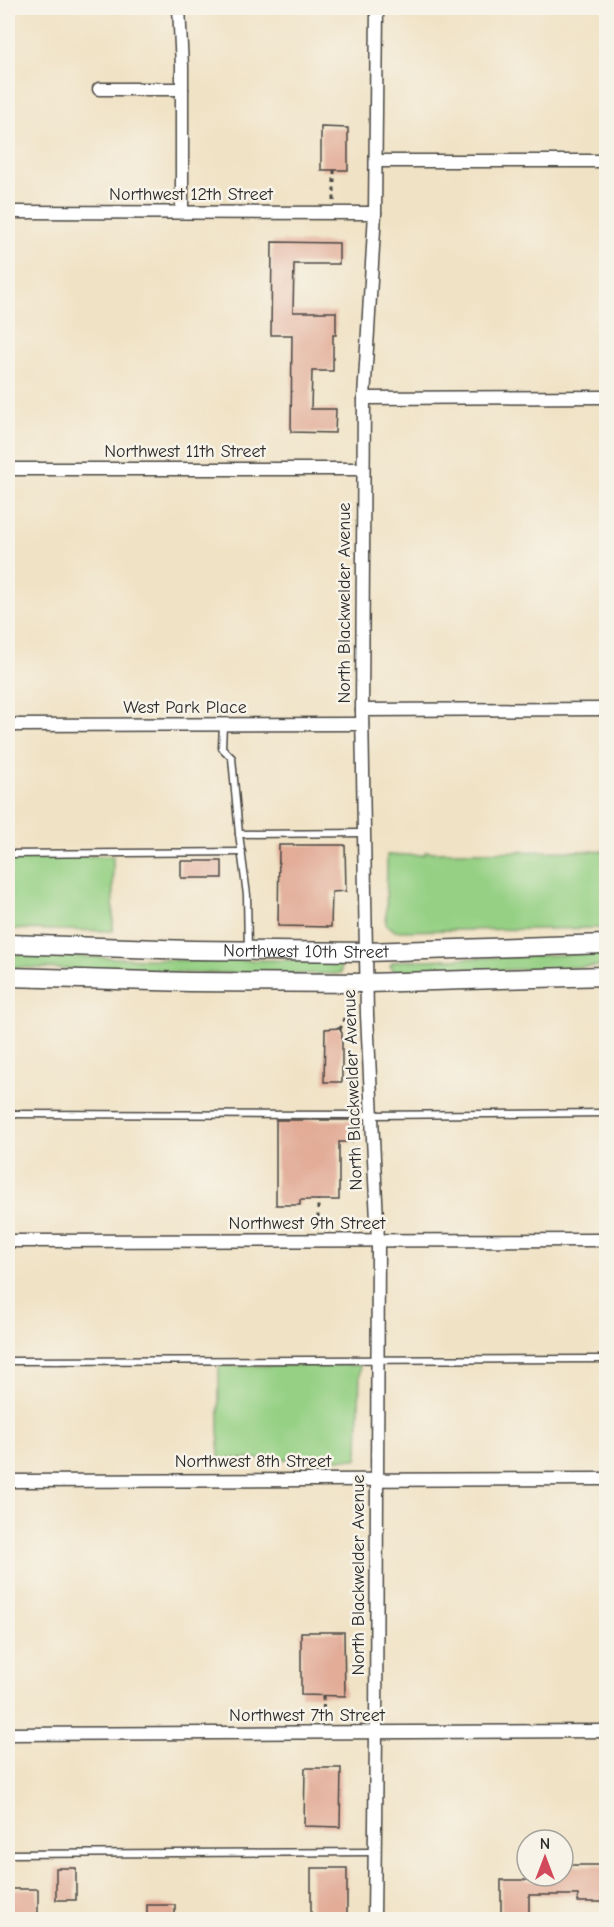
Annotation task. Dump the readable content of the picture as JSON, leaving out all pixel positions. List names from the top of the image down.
{
  "streets": {
    "main road": ["Northwest 10th Street"],
    "street": [
      "Northwest 12th Street",
      "Northwest 11th Street",
      "North Blackwelder Avenue",
      "West Park Place",
      "Northwest 9th Street",
      "Northwest 8th Street",
      "Northwest 7th Street"
    ]
  },
  "crossings": [
    ["Northwest 12th Street", "North Blackwelder Avenue"],
    ["Northwest 11th Street", "North Blackwelder Avenue"],
    ["North Blackwelder Avenue", "West Park Place"],
    ["North Blackwelder Avenue", "Northwest 10th Street"],
    ["North Blackwelder Avenue", "Northwest 9th Street"],
    ["North Blackwelder Avenue", "Northwest 8th Street"],
    ["North Blackwelder Avenue", "Northwest 7th Street"]
  ],
  "north": "top"
}
